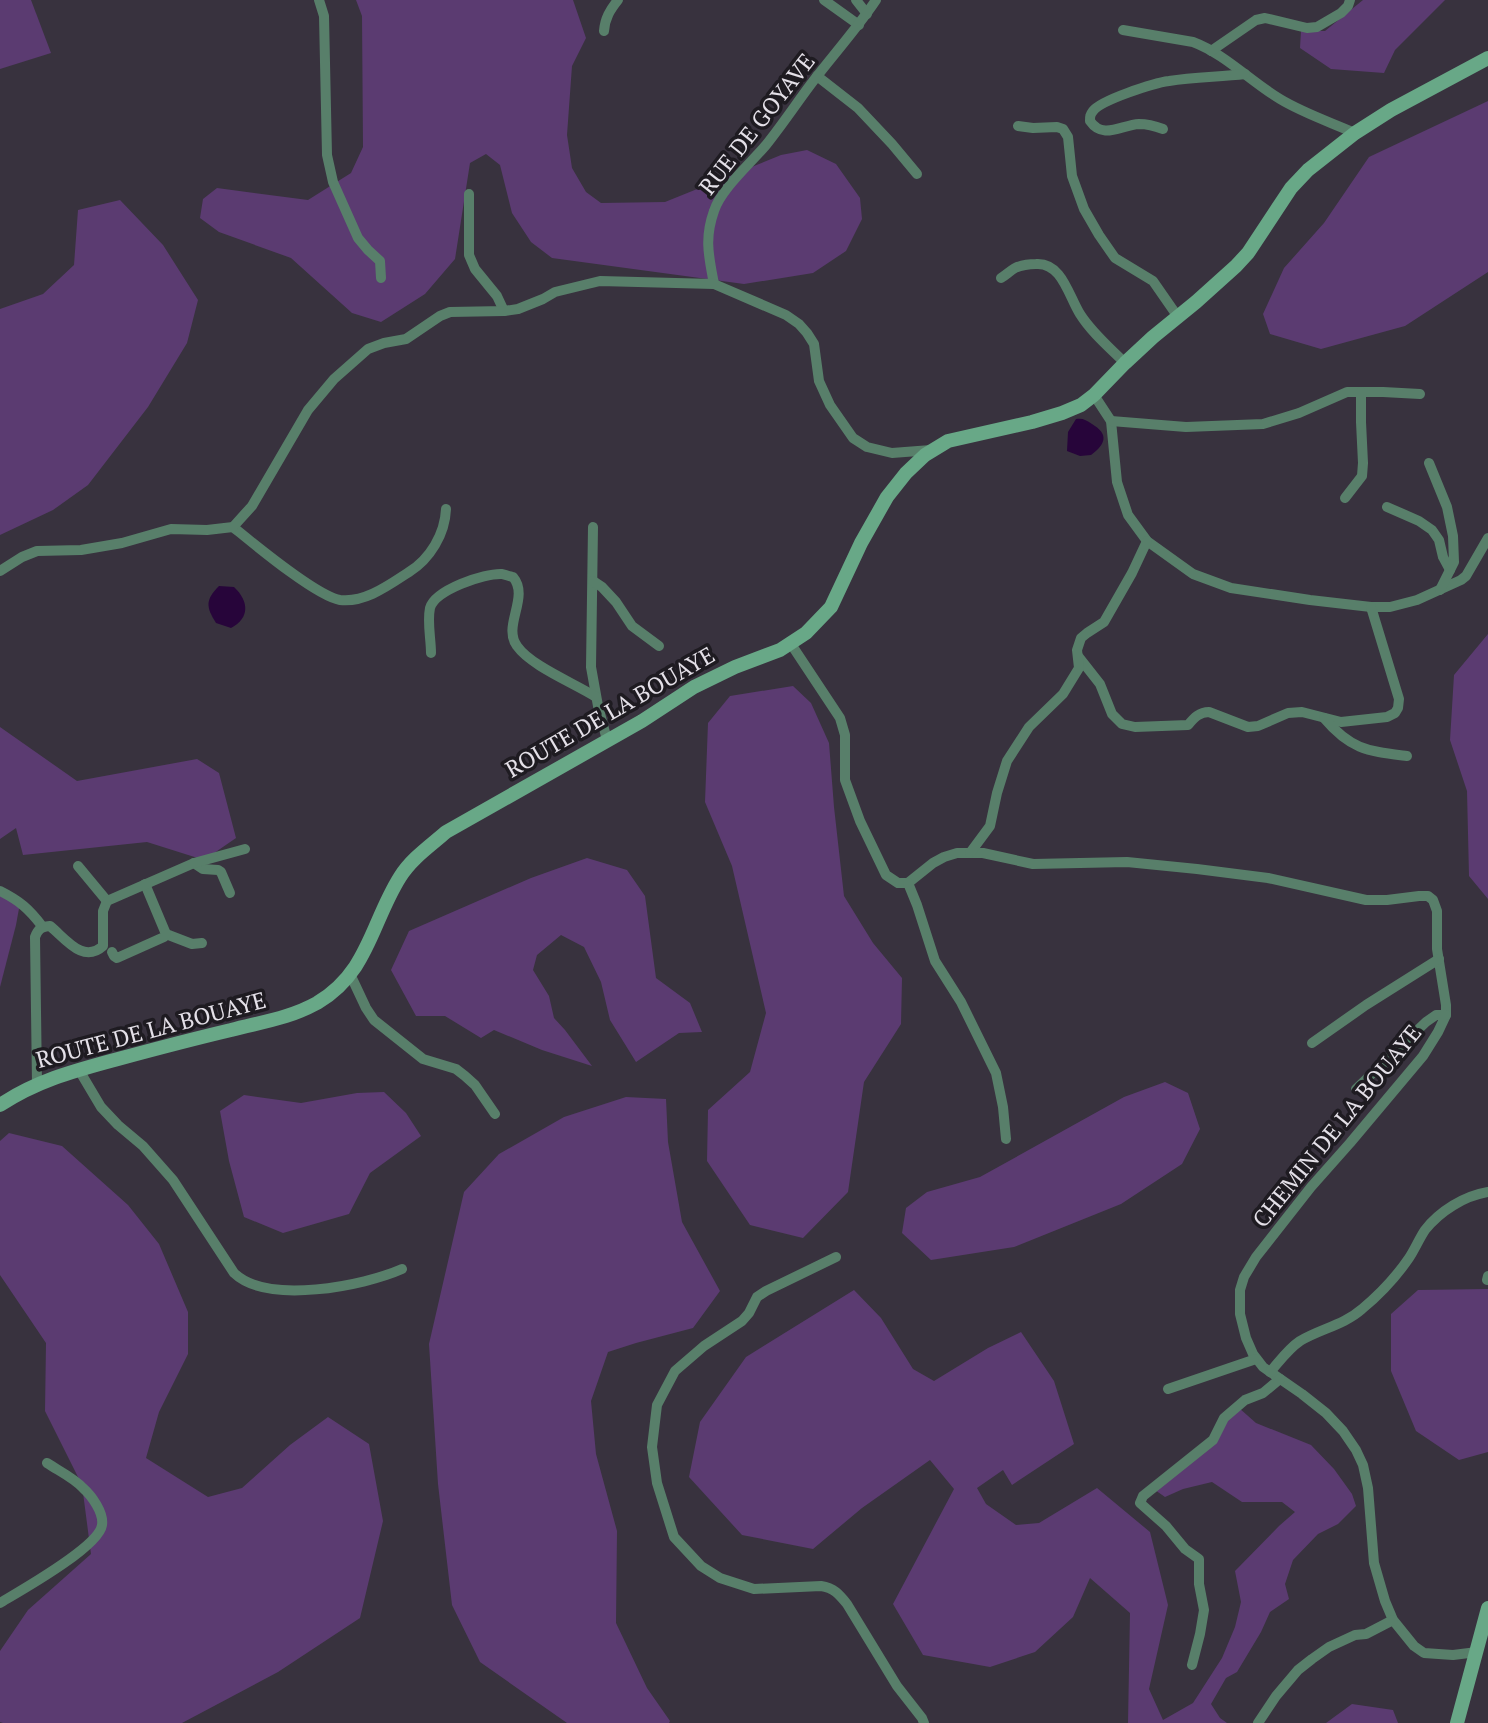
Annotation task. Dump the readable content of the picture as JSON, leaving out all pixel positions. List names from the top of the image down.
{
  "streets": {
    "main road": ["ROUTE DE LA BOUAYE"],
    "street": ["RUE DE GOYAVE", "CHEMIN DE LA BOUAYE"]
  }
}
